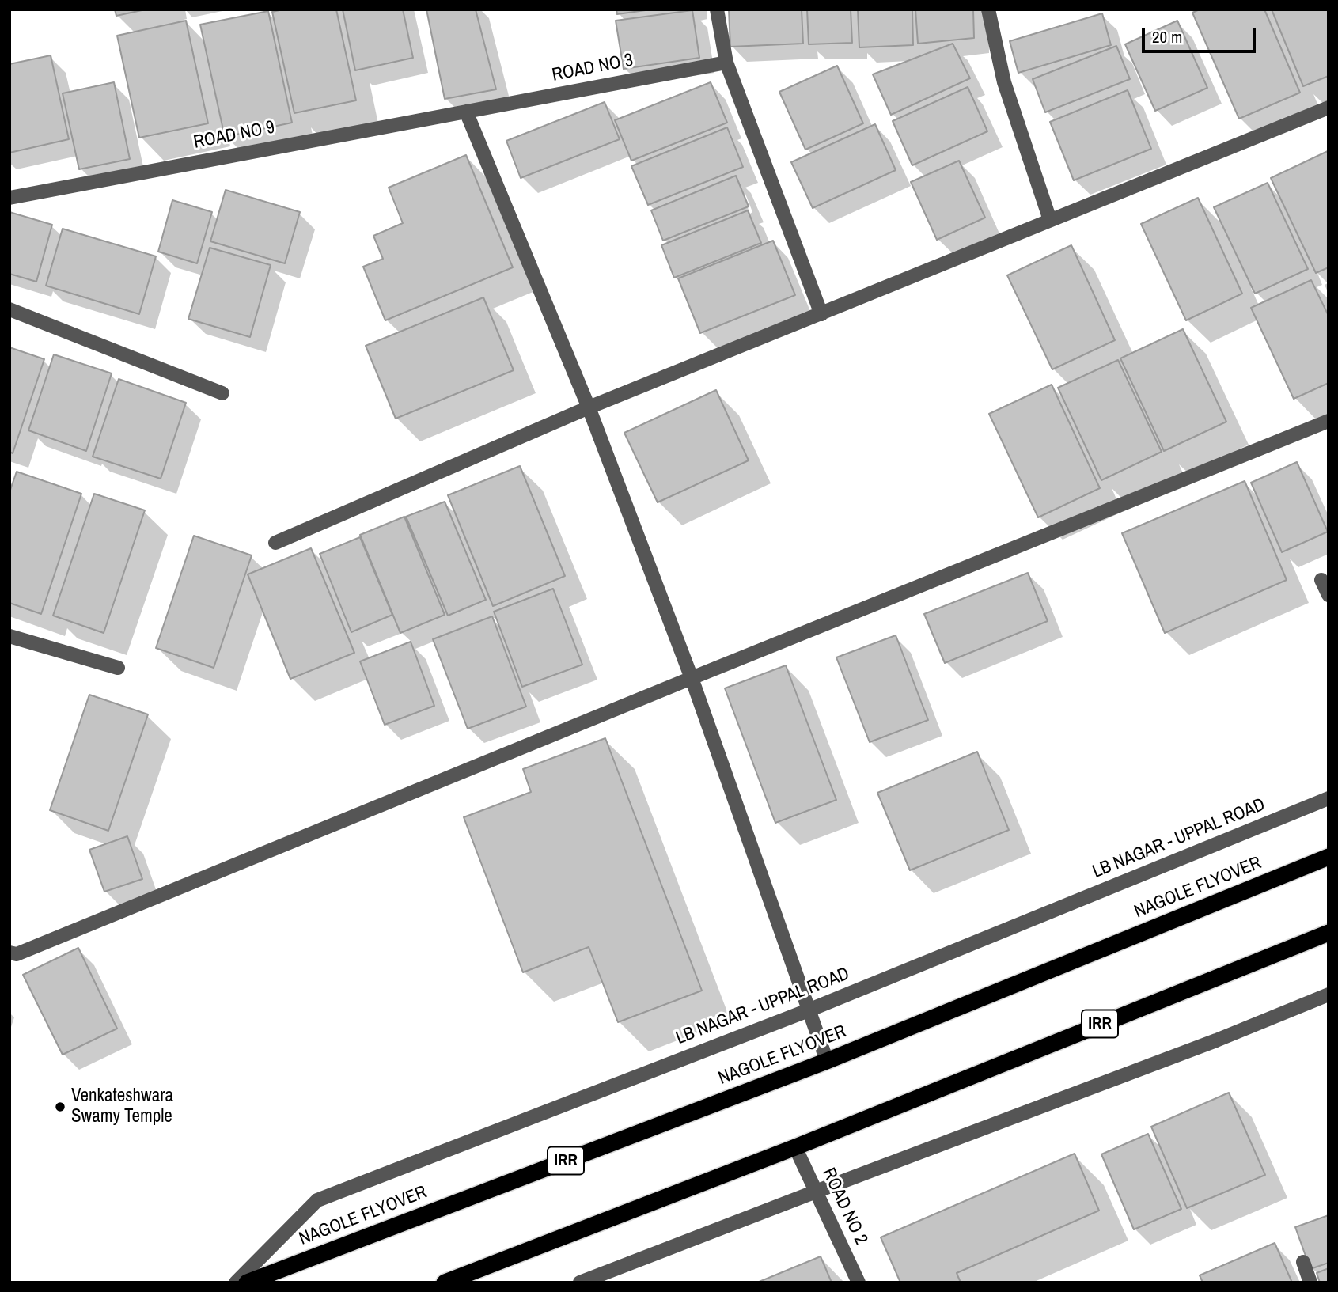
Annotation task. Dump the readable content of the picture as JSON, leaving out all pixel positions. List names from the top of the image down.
{
  "streets": {
    "highway": ["NAGOLE FLYOVER", "IRR"],
    "street": [
      "ROAD NO 3",
      "ROAD NO 9",
      "LB NAGAR - UPPAL ROAD",
      "ROAD NO 2"
    ]
  },
  "crossings": [
    ["ROAD NO 3", "ROAD NO 9"],
    ["IRR", "ROAD NO 2"]
  ],
  "places": ["Venkateshwara Swamy Temple"],
  "scale_bar": "20 m"
}
